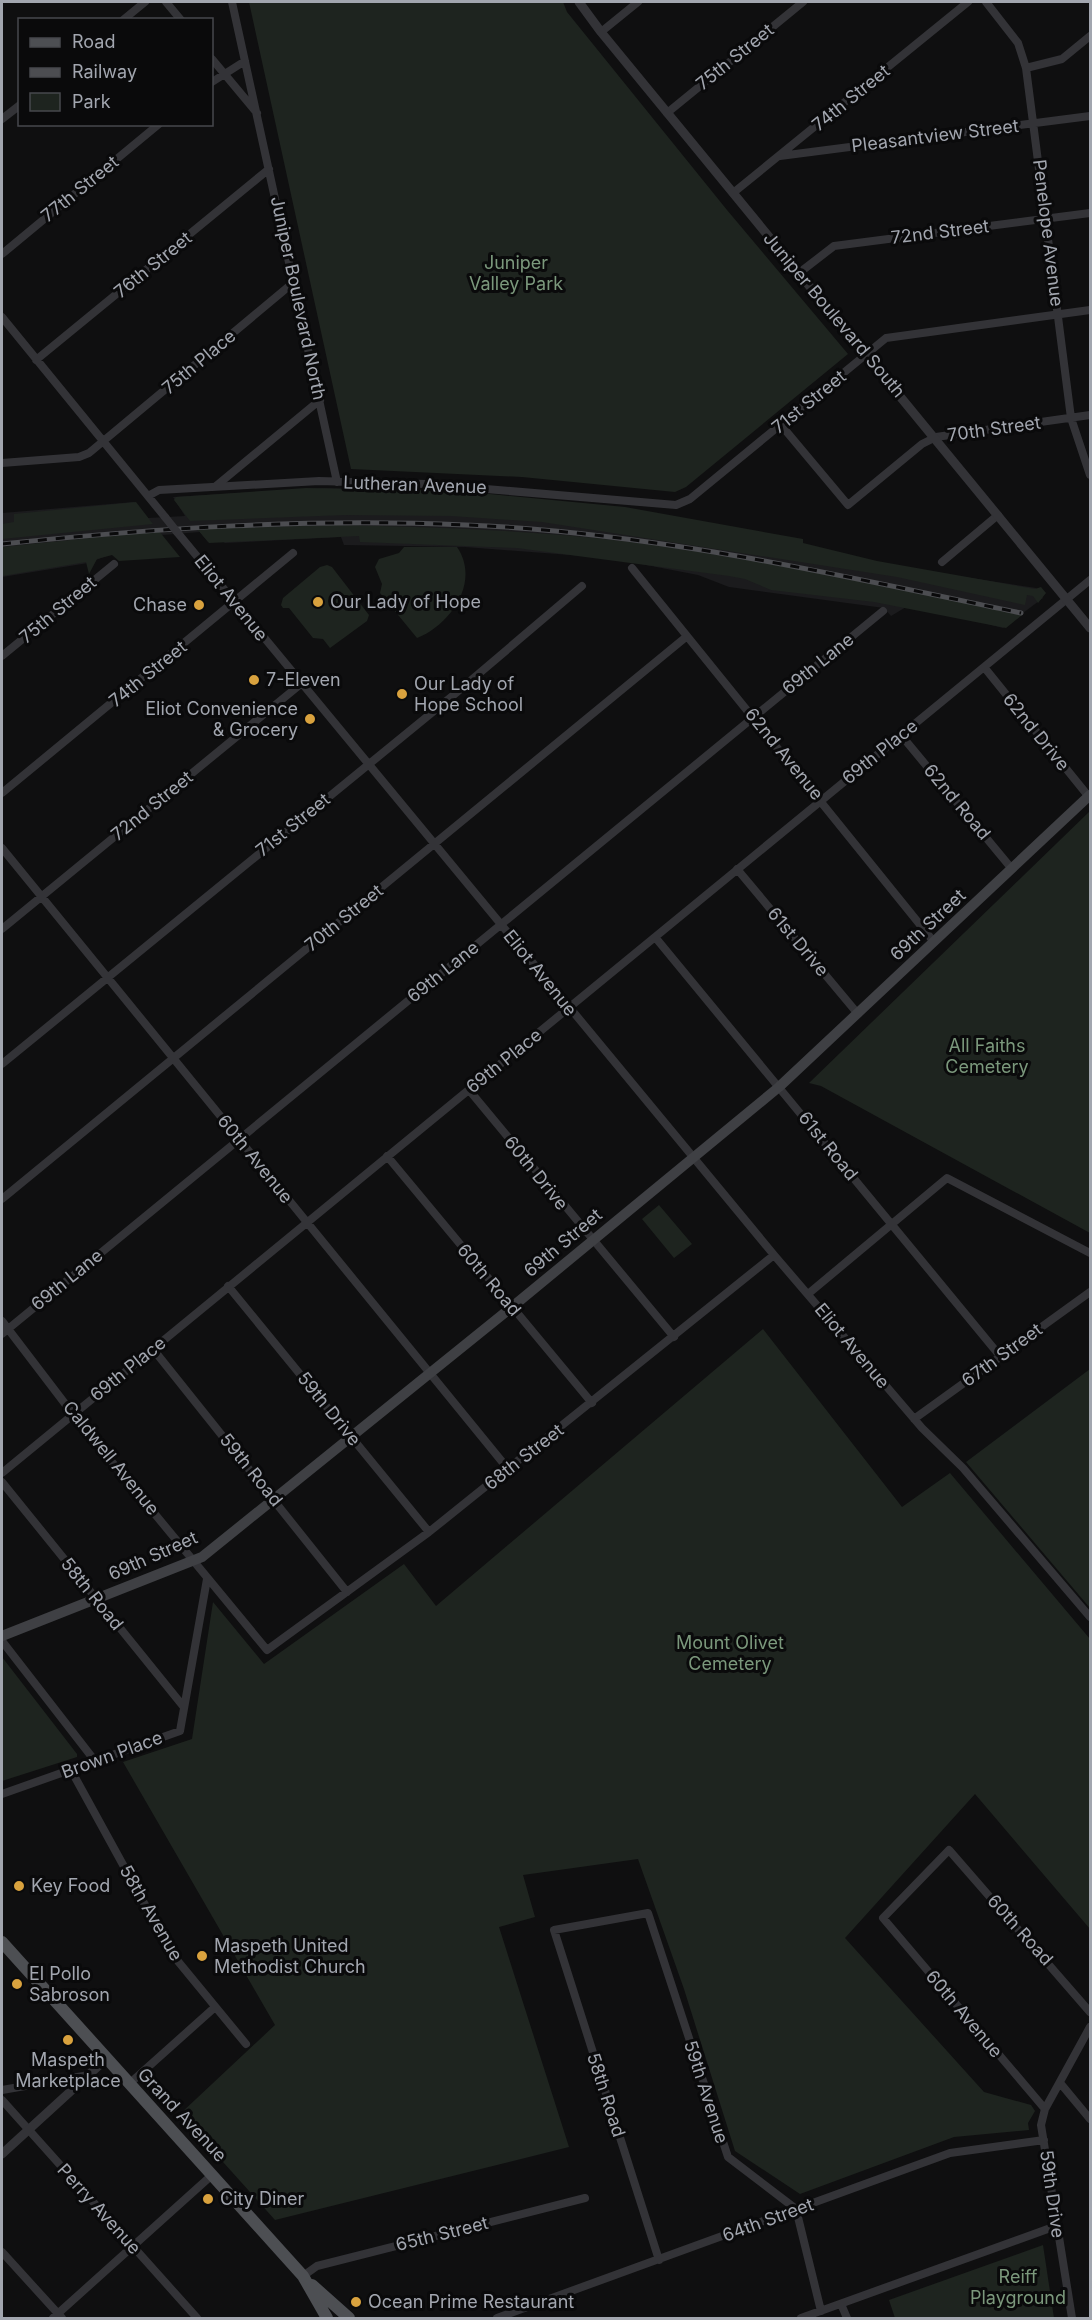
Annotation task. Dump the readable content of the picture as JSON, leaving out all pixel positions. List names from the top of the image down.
{
  "streets": {
    "main road": ["69th Street", "Grand Avenue"],
    "street": [
      "75th Street",
      "74th Street",
      "Pleasantview Street",
      "77th Street",
      "72nd Street",
      "Penelope Avenue",
      "76th Street",
      "Juniper Boulevard North",
      "Juniper Boulevard South",
      "75th Place",
      "71st Street",
      "70th Street",
      "Lutheran Avenue",
      "Eliot Avenue",
      "69th Lane",
      "62nd Drive",
      "69th Place",
      "62nd Avenue",
      "62nd Road",
      "61st Drive",
      "61st Road",
      "60th Avenue",
      "60th Drive",
      "60th Road",
      "67th Street",
      "59th Drive",
      "68th Street",
      "Caldwell Avenue",
      "59th Road",
      "58th Road",
      "Brown Place",
      "58th Avenue",
      "59th Avenue",
      "Perry Avenue",
      "64th Street",
      "65th Street"
    ]
  },
  "crossings": [
    ["75th Street", "Juniper Boulevard South"],
    ["74th Street", "Pleasantview Street"],
    ["74th Street", "Juniper Boulevard South"],
    ["74th Street", "Eliot Avenue"],
    ["Pleasantview Street", "Penelope Avenue"],
    ["72nd Street", "Penelope Avenue"],
    ["72nd Street", "Juniper Boulevard South"],
    ["72nd Street", "Eliot Avenue"],
    ["72nd Street", "60th Avenue"],
    ["Penelope Avenue", "71st Street"],
    ["Penelope Avenue", "70th Street"],
    ["76th Street", "Juniper Boulevard North"],
    ["76th Street", "Eliot Avenue"],
    ["Juniper Boulevard North", "75th Place"],
    ["Juniper Boulevard North", "Lutheran Avenue"],
    ["Juniper Boulevard South", "71st Street"],
    ["Juniper Boulevard South", "70th Street"],
    ["Juniper Boulevard South", "69th Place"],
    ["75th Place", "Eliot Avenue"],
    ["71st Street", "70th Street"],
    ["71st Street", "Lutheran Avenue"],
    ["71st Street", "Eliot Avenue"],
    ["71st Street", "60th Avenue"],
    ["70th Street", "Eliot Avenue"],
    ["70th Street", "62nd Avenue"],
    ["70th Street", "60th Avenue"],
    ["Lutheran Avenue", "Eliot Avenue"],
    ["Eliot Avenue", "69th Lane"],
    ["Eliot Avenue", "69th Place"],
    ["Eliot Avenue", "69th Street"],
    ["Eliot Avenue", "67th Street"],
    ["Eliot Avenue", "68th Street"],
    ["69th Lane", "62nd Avenue"],
    ["69th Lane", "60th Avenue"],
    ["69th Lane", "Caldwell Avenue"],
    ["62nd Drive", "69th Place"],
    ["62nd Drive", "69th Street"],
    ["69th Place", "62nd Avenue"],
    ["69th Place", "62nd Road"],
    ["69th Place", "61st Drive"],
    ["69th Place", "61st Road"],
    ["69th Place", "60th Avenue"],
    ["69th Place", "60th Drive"],
    ["69th Place", "60th Road"],
    ["69th Place", "59th Drive"],
    ["69th Place", "Caldwell Avenue"],
    ["69th Place", "59th Road"],
    ["62nd Avenue", "69th Street"],
    ["62nd Road", "69th Street"],
    ["69th Street", "61st Drive"],
    ["69th Street", "61st Road"],
    ["69th Street", "60th Avenue"],
    ["69th Street", "60th Drive"],
    ["69th Street", "60th Road"],
    ["69th Street", "59th Drive"],
    ["69th Street", "Caldwell Avenue"],
    ["69th Street", "59th Road"],
    ["69th Street", "58th Road"],
    ["61st Road", "67th Street"],
    ["60th Avenue", "60th Road"],
    ["60th Avenue", "59th Drive"],
    ["60th Avenue", "68th Street"],
    ["60th Drive", "68th Street"],
    ["60th Road", "68th Street"],
    ["59th Drive", "68th Street"],
    ["59th Drive", "64th Street"],
    ["68th Street", "Caldwell Avenue"],
    ["68th Street", "59th Road"],
    ["Caldwell Avenue", "Brown Place"],
    ["58th Road", "Brown Place"],
    ["58th Road", "59th Avenue"],
    ["58th Road", "64th Street"],
    ["Brown Place", "58th Avenue"],
    ["59th Avenue", "64th Street"],
    ["Grand Avenue", "65th Street"]
  ],
  "parks": [
    "Juniper Valley Park",
    "All Faiths Cemetery",
    "Mount Olivet Cemetery",
    "Reiff Playground"
  ],
  "places": [
    "Our Lady of Hope",
    "Chase",
    "7-Eleven",
    "Our Lady of Hope School",
    "Eliot Convenience & Grocery",
    "Key Food",
    "Maspeth United Methodist Church",
    "El Pollo Sabroson",
    "Maspeth Marketplace",
    "City Diner",
    "Ocean Prime Restaurant"
  ],
  "legend": ["Road", "Railway", "Park"]
}
